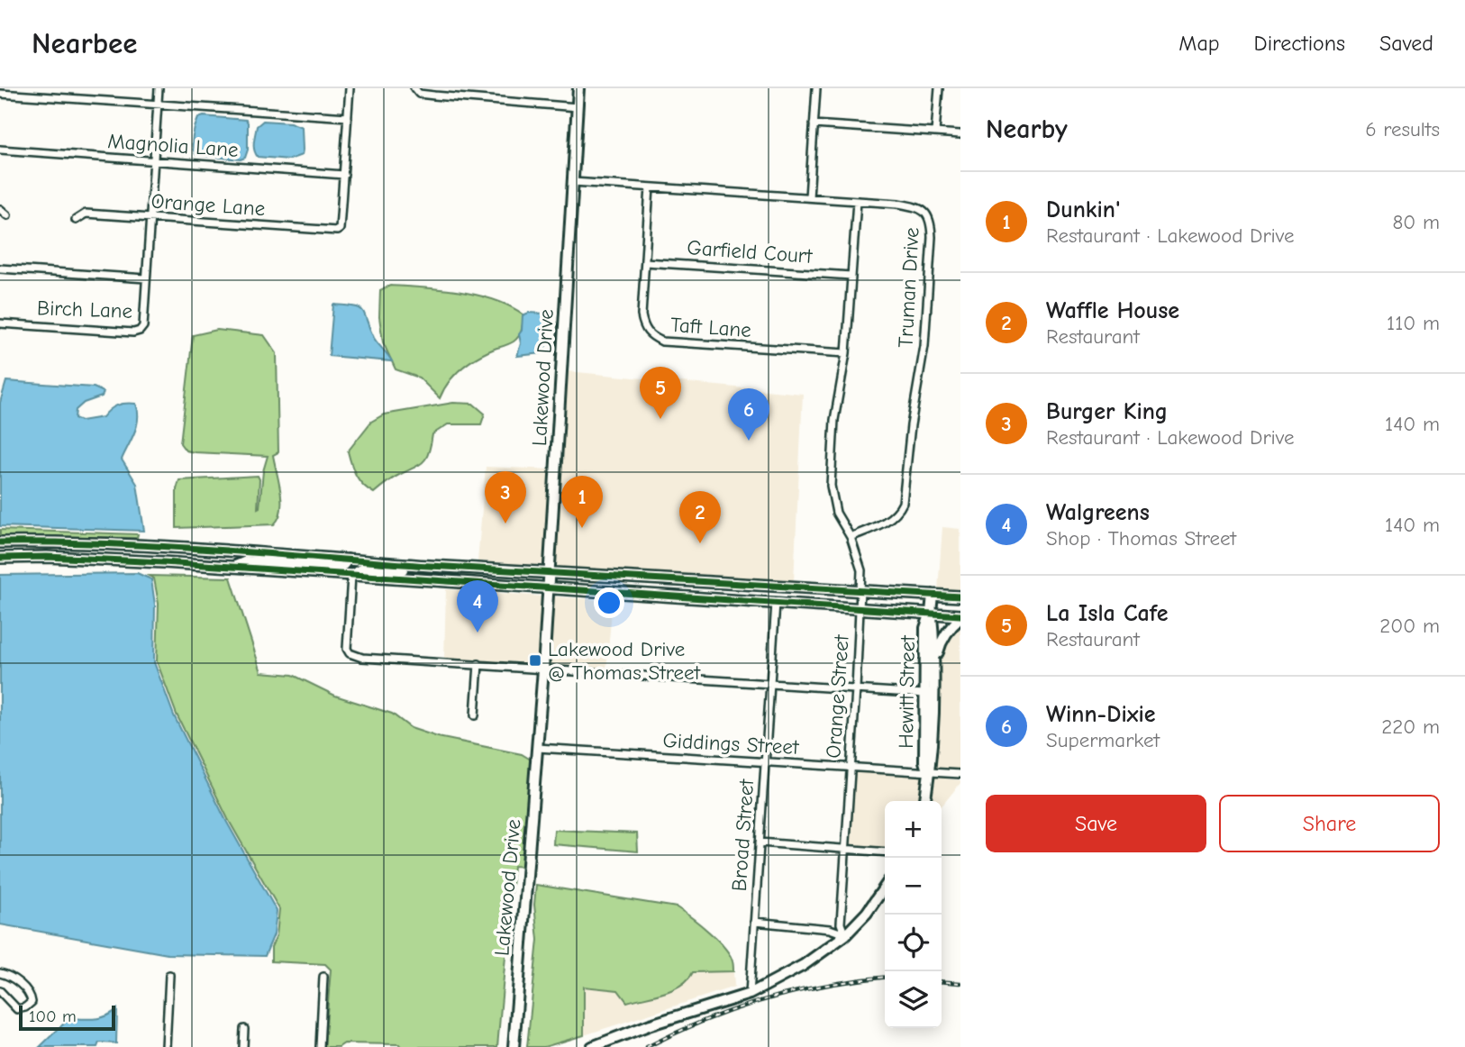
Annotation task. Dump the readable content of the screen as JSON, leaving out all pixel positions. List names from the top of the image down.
{
  "streets": {
    "main road": ["Lakewood Drive", "Hewitt Street"],
    "street": [
      "Magnolia Lane",
      "Orange Lane",
      "Garfield Court",
      "Truman Drive",
      "Birch Lane",
      "Taft Lane",
      "Orange Street",
      "Giddings Street",
      "Broad Street"
    ]
  },
  "crossings": [
    ["Magnolia Lane", "Orange Lane"],
    ["Garfield Court", "Taft Lane"],
    ["Garfield Court", "Orange Street"],
    ["Truman Drive", "Taft Lane"],
    ["Truman Drive", "Lakewood Drive"],
    ["Truman Drive", "Orange Street"],
    ["Taft Lane", "Orange Street"],
    ["Lakewood Drive", "Giddings Street"],
    ["Hewitt Street", "Giddings Street"],
    ["Orange Street", "Giddings Street"],
    ["Giddings Street", "Broad Street"]
  ],
  "places": {
    "transit": ["Lakewood Drive @ Thomas Street"]
  },
  "scale_bar": "100 m",
  "page": {
    "header": "Nearbee",
    "nav": ["Map", "Directions", "Saved"],
    "heading": ["Nearby", "6 results"],
    "list": [
      {
        "mark": "1",
        "name": "Dunkin'",
        "note": "Restaurant · Lakewood Drive",
        "value": "80 m"
      },
      {
        "mark": "2",
        "name": "Waffle House",
        "note": "Restaurant",
        "value": "110 m"
      },
      {
        "mark": "3",
        "name": "Burger King",
        "note": "Restaurant · Lakewood Drive",
        "value": "140 m"
      },
      {
        "mark": "4",
        "name": "Walgreens",
        "note": "Shop · Thomas Street",
        "value": "140 m"
      },
      {
        "mark": "5",
        "name": "La Isla Cafe",
        "note": "Restaurant",
        "value": "200 m"
      },
      {
        "mark": "6",
        "name": "Winn-Dixie",
        "note": "Supermarket",
        "value": "220 m"
      }
    ],
    "pins": [
      "5",
      "6",
      "3",
      "1",
      "2",
      "4"
    ],
    "buttons": ["Save", "Share"],
    "map_buttons": ["+", "−"],
    "scale": "100 m"
  }
}
